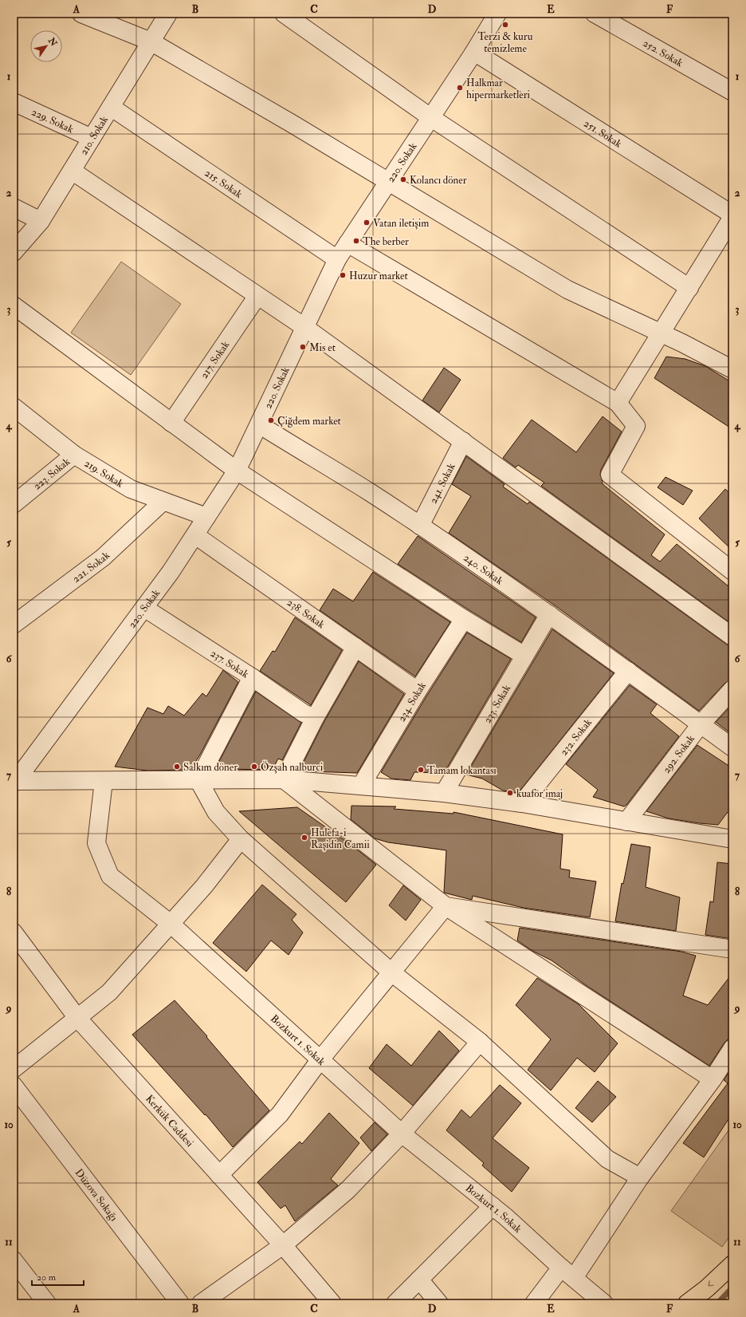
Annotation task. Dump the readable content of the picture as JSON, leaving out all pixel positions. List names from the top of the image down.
{
  "streets": {
    "street": [
      "252. Sokak",
      "229. Sokak",
      "251. Sokak",
      "210. Sokak",
      "220. Sokak",
      "215. Sokak",
      "217. Sokak",
      "219. Sokak",
      "223. Sokak",
      "241. Sokak",
      "221. Sokak",
      "240. Sokak",
      "238. Sokak",
      "237. Sokak",
      "234. Sokak",
      "233. Sokak",
      "232. Sokak",
      "292. Sokak",
      "Bozkurt 1. Sokak",
      "Kerkük Caddesi",
      "Düzova Sokağı"
    ]
  },
  "crossings": [
    ["229. Sokak", "210. Sokak"],
    ["251. Sokak", "220. Sokak"],
    ["210. Sokak", "215. Sokak"],
    ["220. Sokak", "215. Sokak"],
    ["220. Sokak", "219. Sokak"],
    ["220. Sokak", "240. Sokak"],
    ["220. Sokak", "238. Sokak"],
    ["220. Sokak", "237. Sokak"],
    ["219. Sokak", "223. Sokak"],
    ["219. Sokak", "221. Sokak"],
    ["241. Sokak", "240. Sokak"],
    ["240. Sokak", "233. Sokak"],
    ["240. Sokak", "232. Sokak"],
    ["240. Sokak", "292. Sokak"],
    ["238. Sokak", "234. Sokak"]
  ],
  "places": [
    "Terzi & kuru temizleme",
    "Halkmar hipermarketleri",
    "Kolancı döner",
    "Vatan iletişim",
    "The berber",
    "Huzur market",
    "Mis et",
    "Çiğdem market",
    "Salkım döner",
    "Özşah nalburci",
    "Tamam lokantası",
    "kuaför imaj",
    "Hulefa-i Raşidin Camii"
  ],
  "scale_bar": "20 m",
  "north": "top right",
  "grid": {
    "columns": [
      "A",
      "B",
      "C",
      "D",
      "E",
      "F"
    ],
    "rows": [
      "1",
      "2",
      "3",
      "4",
      "5",
      "6",
      "7",
      "8",
      "9",
      "10",
      "11"
    ]
  }
}
